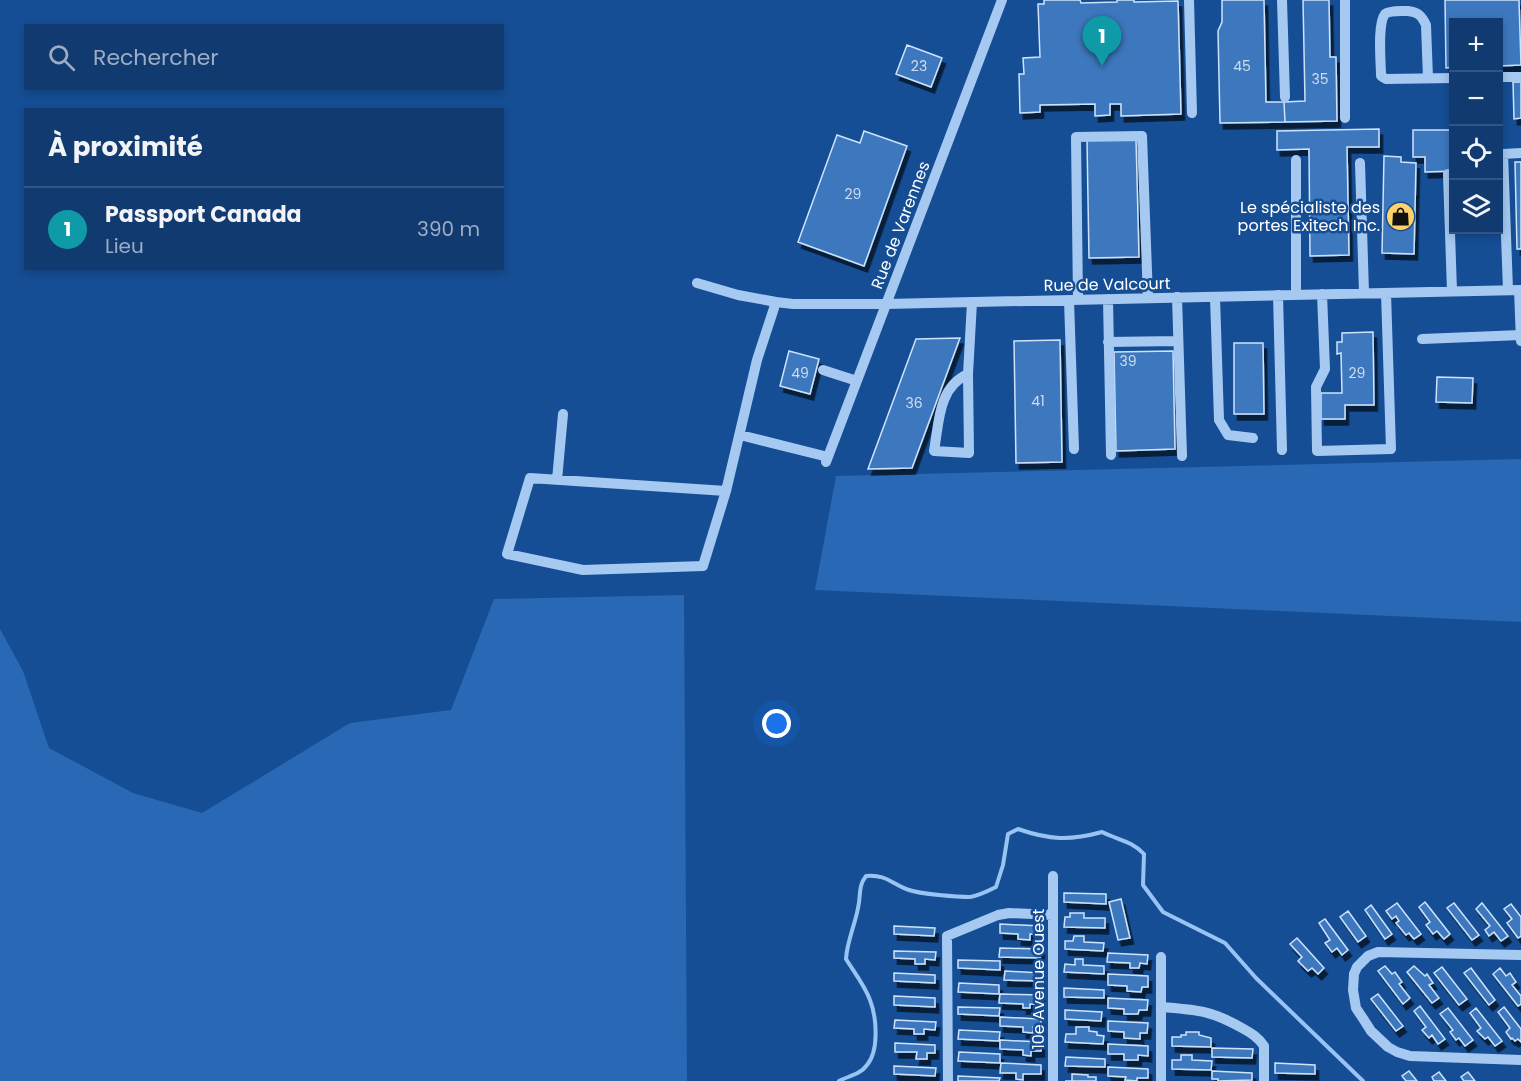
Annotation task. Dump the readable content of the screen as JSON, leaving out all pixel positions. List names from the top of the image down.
{
  "streets": {
    "street": ["Rue de Varennes", "Rue de Valcourt", "10e Avenue Ouest"]
  },
  "crossings": [
    ["Rue de Varennes", "Rue de Valcourt"]
  ],
  "places": {
    "shop": ["Le spécialiste des portes Exitech Inc."]
  },
  "house_numbers": [
    "23",
    "45",
    "35",
    "29",
    "39",
    "49",
    "29",
    "41",
    "36"
  ],
  "page": {
    "pins": "1",
    "map_buttons": ["+", "−"],
    "search": "Rechercher",
    "heading": "À proximité",
    "list": [
      {
        "mark": "1",
        "name": "Passport Canada",
        "note": "Lieu",
        "value": "390 m"
      }
    ]
  }
}
